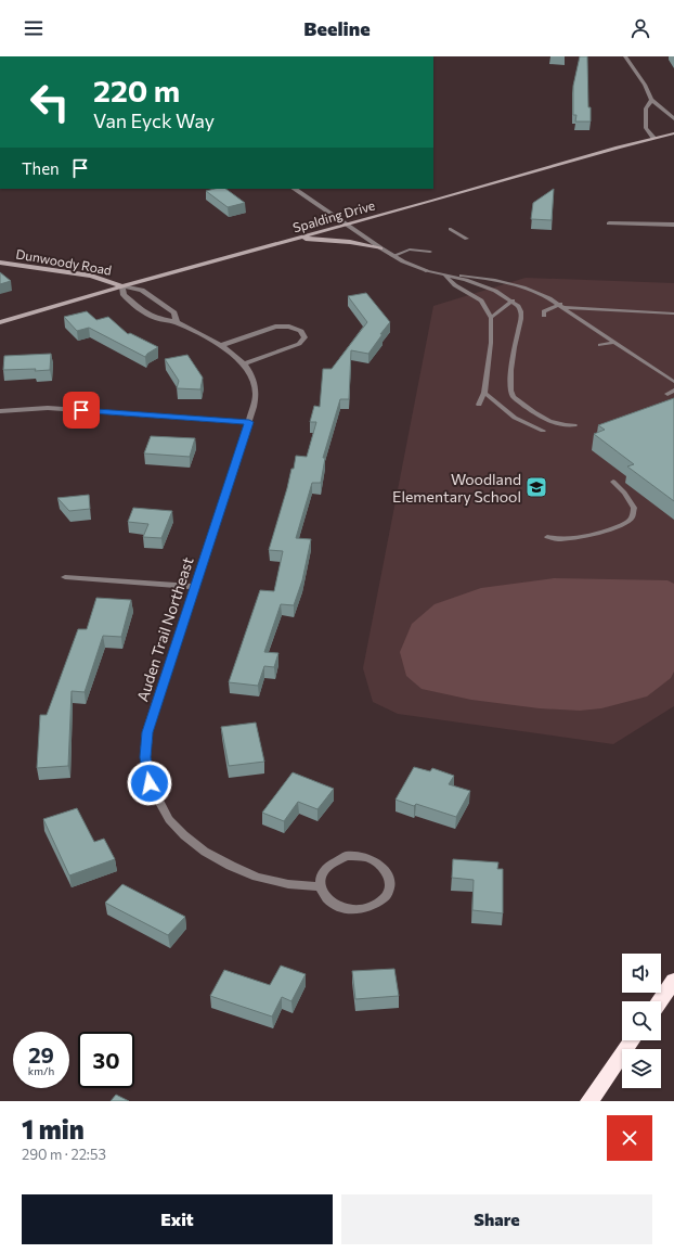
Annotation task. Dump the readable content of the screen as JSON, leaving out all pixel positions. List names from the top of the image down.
{
  "streets": {
    "street": ["Spalding Drive", "Dunwoody Road", "Auden Trail Northeast"]
  },
  "crossings": [
    ["Spalding Drive", "Dunwoody Road"],
    ["Spalding Drive", "Auden Trail Northeast"],
    ["Dunwoody Road", "Auden Trail Northeast"]
  ],
  "places": {
    "school or university": ["Woodland Elementary School"]
  },
  "page": {
    "header": "Beeline",
    "turn": ["220 m", "Van Eyck Way"],
    "then": "Then",
    "speed": "29 km/h",
    "limit": "30",
    "heading": ["1 min", "290 m · 22:53"],
    "buttons": ["Exit", "Share"]
  }
}
